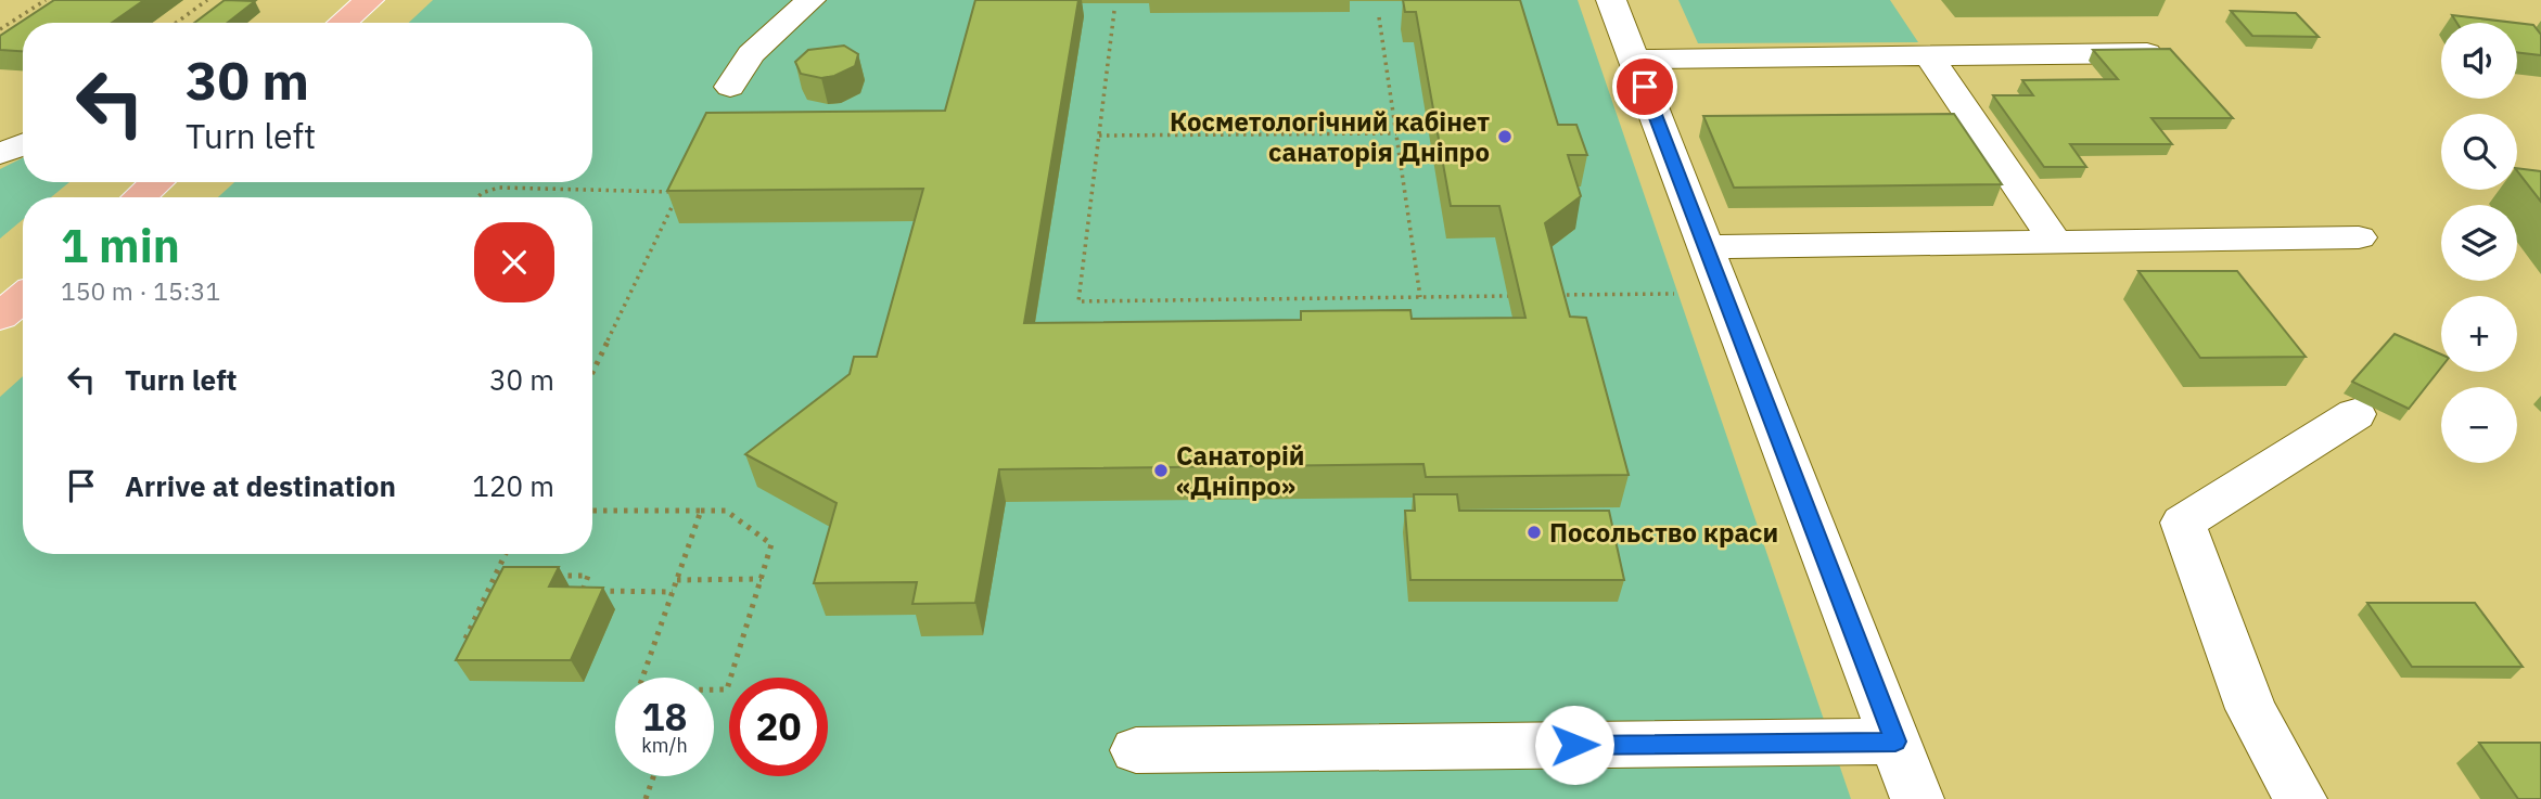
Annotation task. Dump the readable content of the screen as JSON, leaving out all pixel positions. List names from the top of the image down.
{
  "places": ["Косметологічний кабінет санаторія Дніпро", "Санаторій «Дніпро»", "Посольство краси"],
  "page": {
    "map_buttons": ["+", "−"],
    "turn": ["30 m", "Turn left"],
    "heading": ["1 min", "150 m · 15:31"],
    "list": [
      {
        "name": "Turn left",
        "value": "30 m"
      },
      {
        "name": "Arrive at destination",
        "value": "120 m"
      }
    ],
    "speed": "18 km/h",
    "limit": "20"
  }
}
